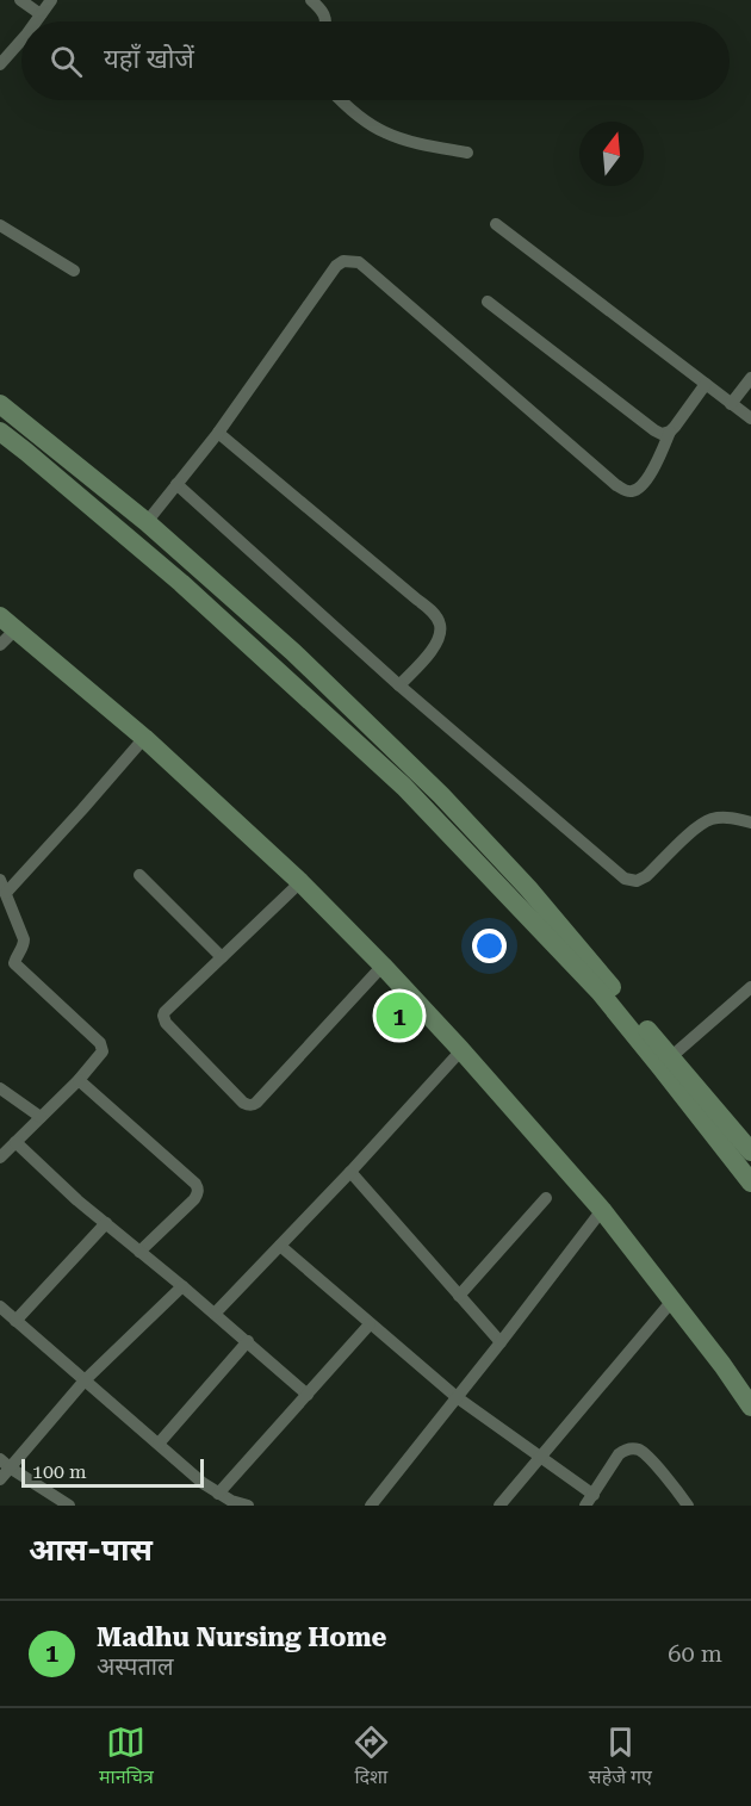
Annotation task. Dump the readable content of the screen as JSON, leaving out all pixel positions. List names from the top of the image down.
{
  "scale_bar": "100 m",
  "north": "top",
  "page": {
    "search": "यहाँ खोजें",
    "pins": "1",
    "scale": "100 m",
    "heading": "आस-पास",
    "list": [
      {
        "mark": "1",
        "name": "Madhu Nursing Home",
        "note": "अस्पताल",
        "value": "60 m"
      }
    ],
    "nav": ["मानचित्र", "दिशा", "सहेजे गए"]
  }
}
